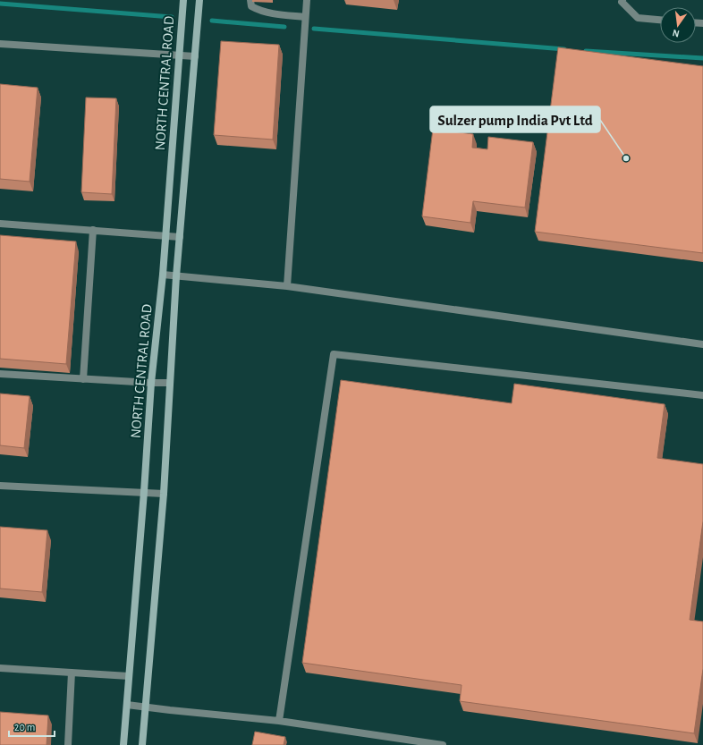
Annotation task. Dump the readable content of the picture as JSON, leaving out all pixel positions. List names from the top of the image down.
{
  "streets": {
    "main road": ["NORTH CENTRAL ROAD"]
  },
  "places": ["Sulzer pump India Pvt Ltd"],
  "scale_bar": "20 m",
  "north": "bottom"
}
